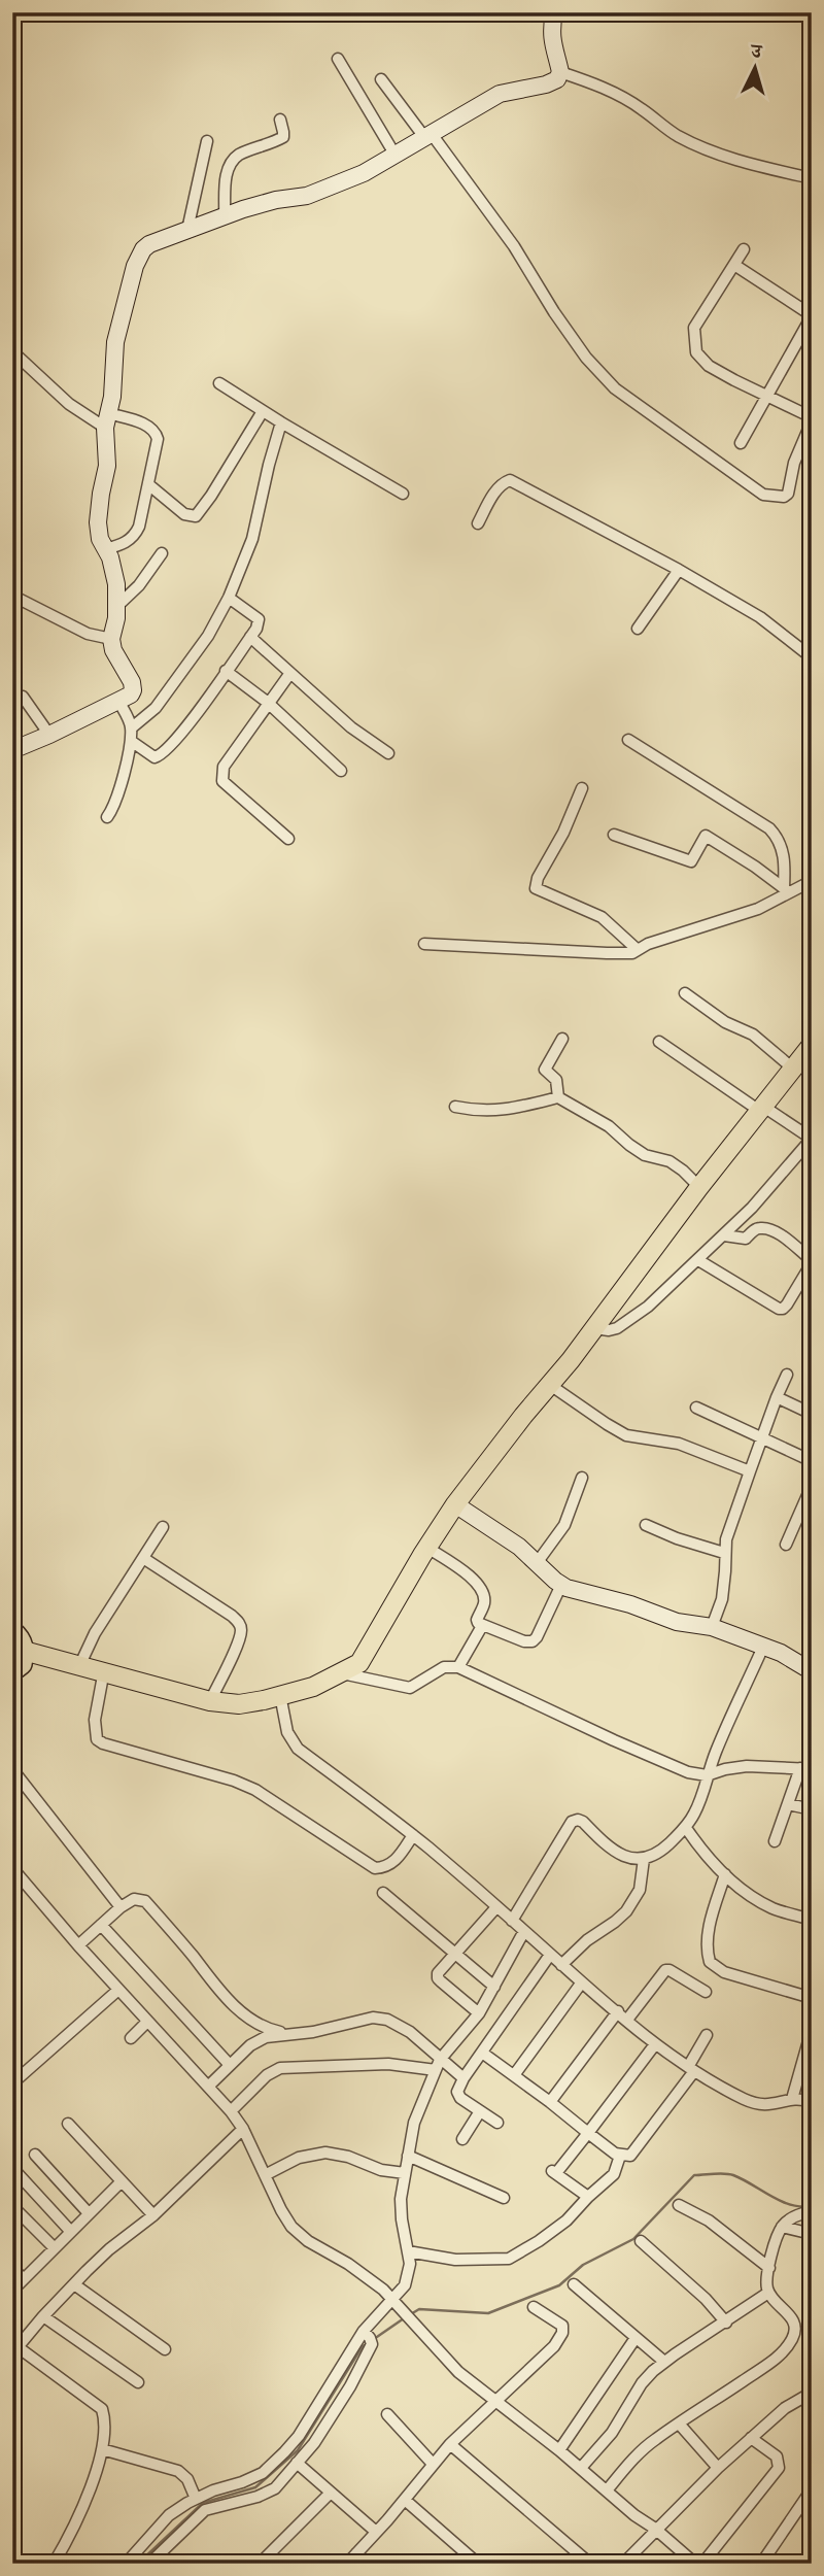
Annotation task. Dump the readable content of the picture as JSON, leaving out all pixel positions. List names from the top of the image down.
{
  "north": "top"
}
